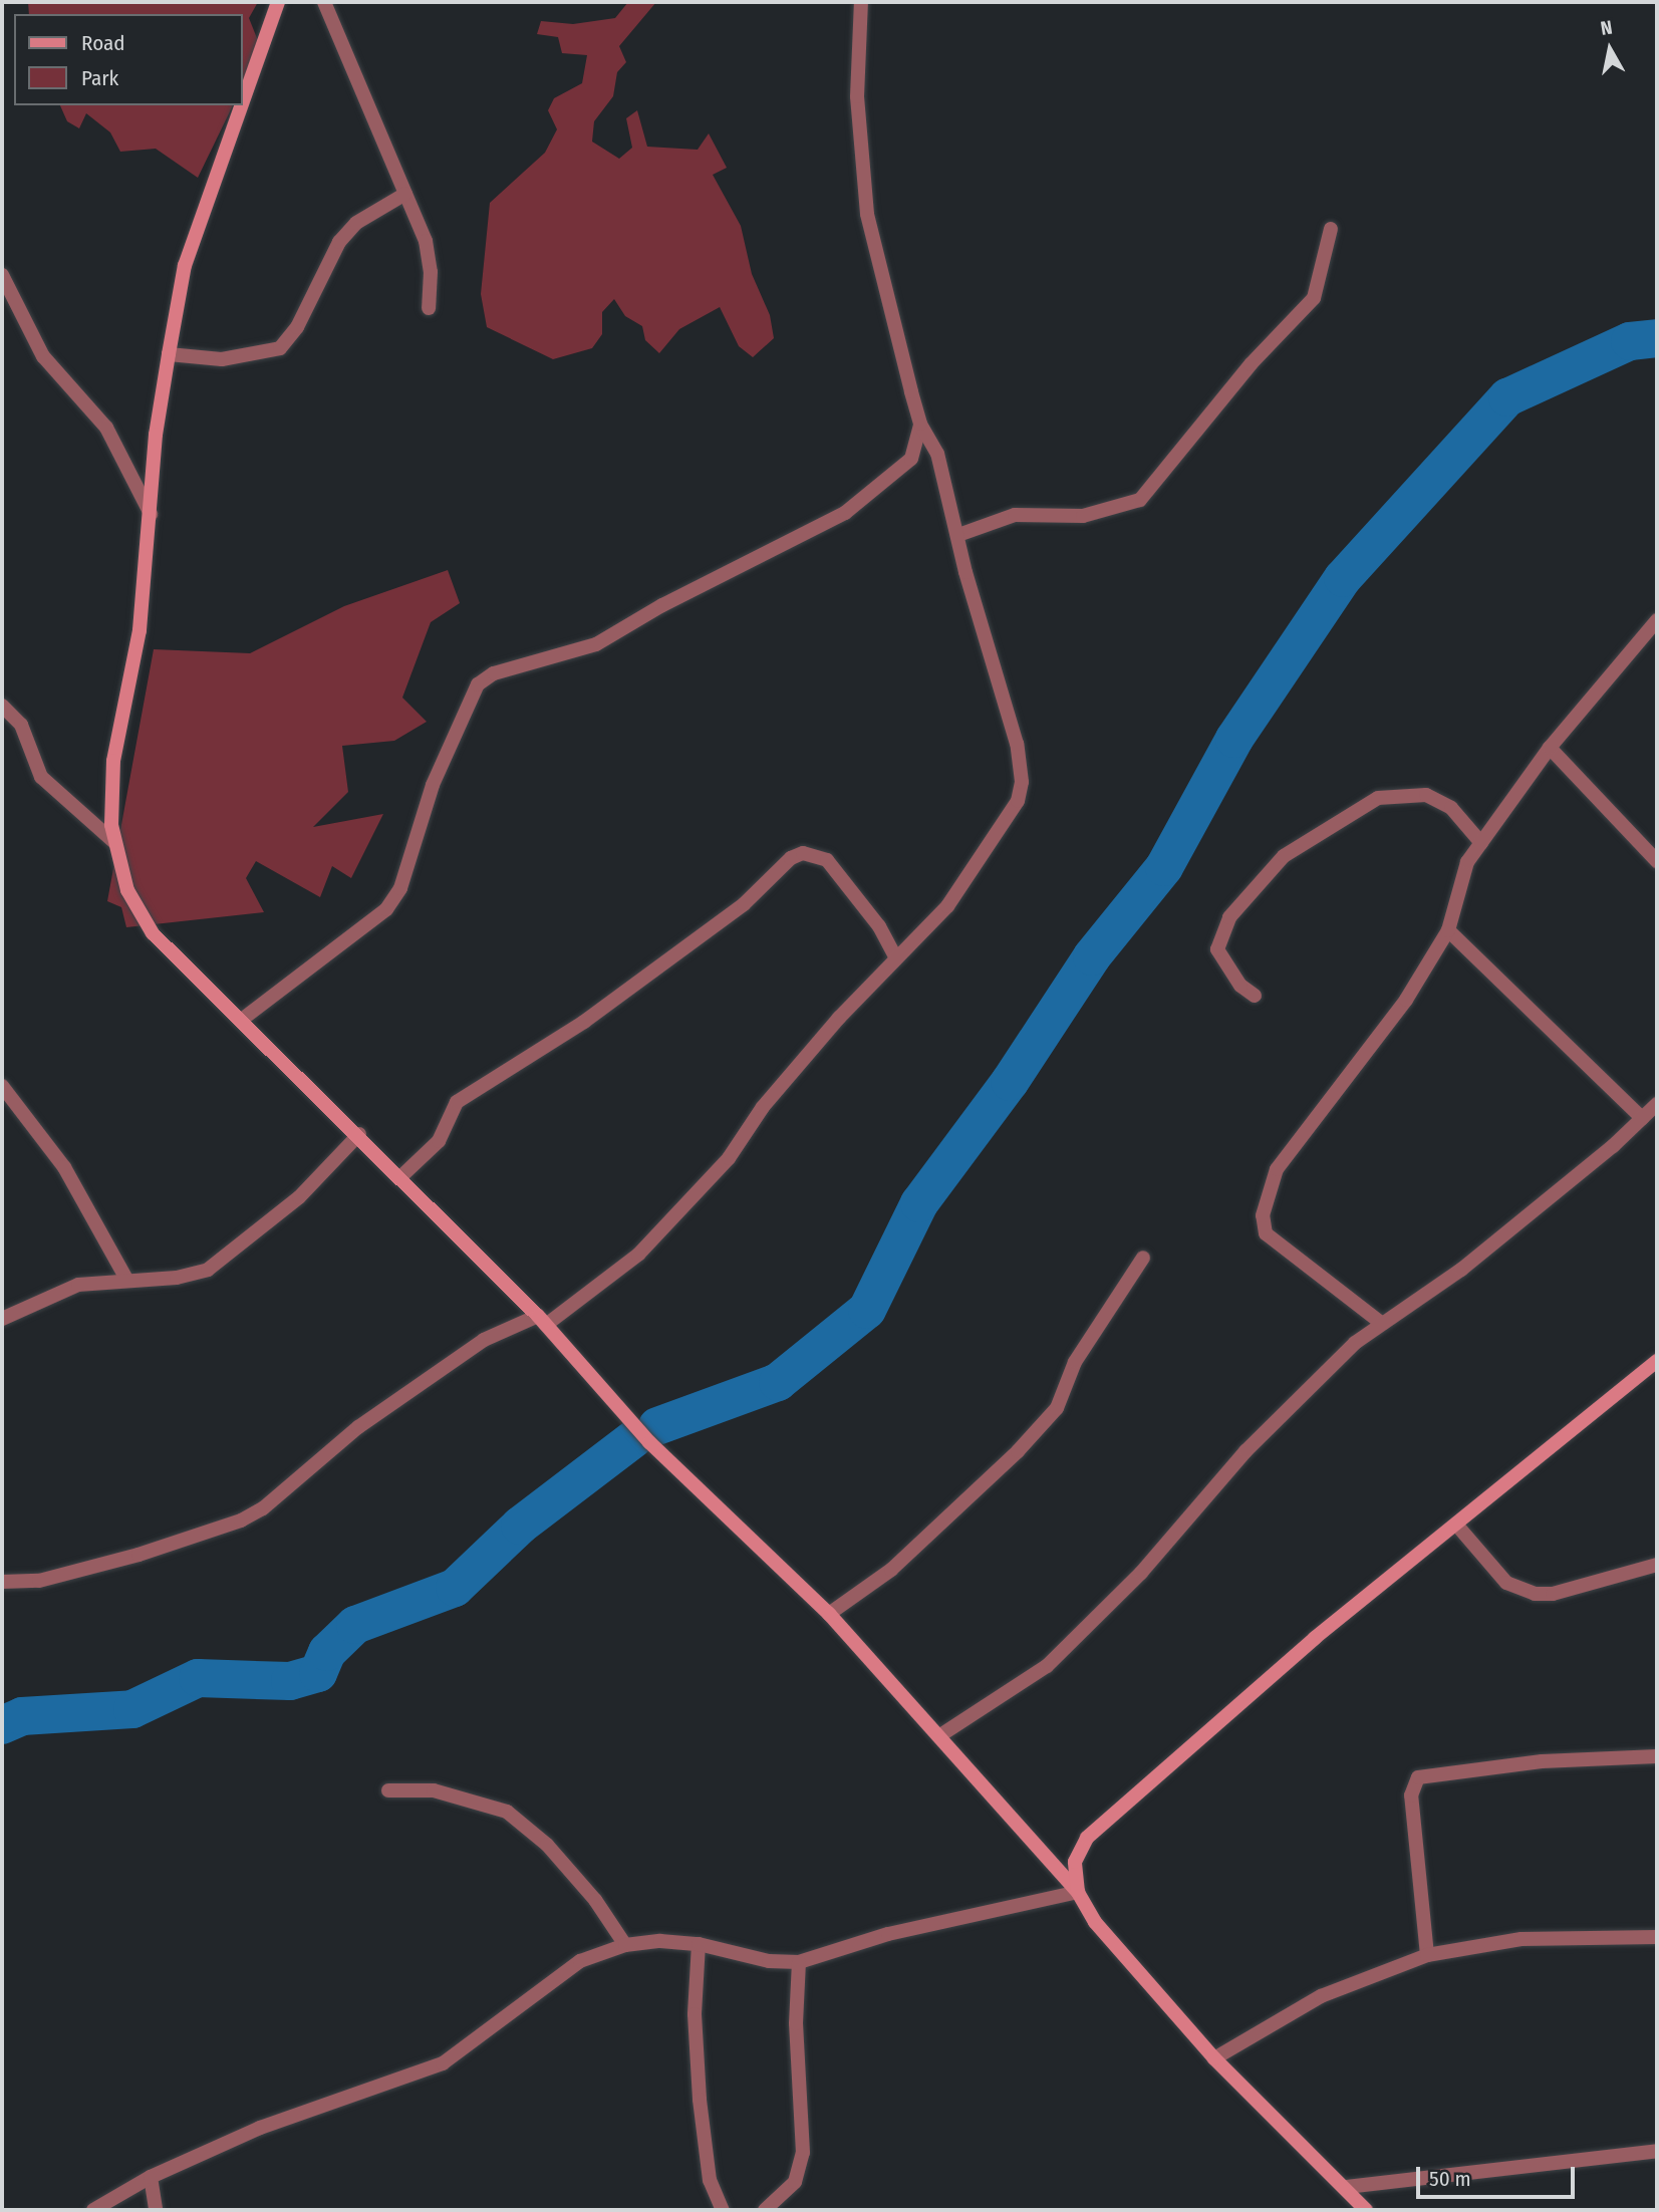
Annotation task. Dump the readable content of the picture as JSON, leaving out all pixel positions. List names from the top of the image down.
{
  "legend": ["Road", "Park"],
  "scale_bar": "50 m",
  "north": "top"
}
